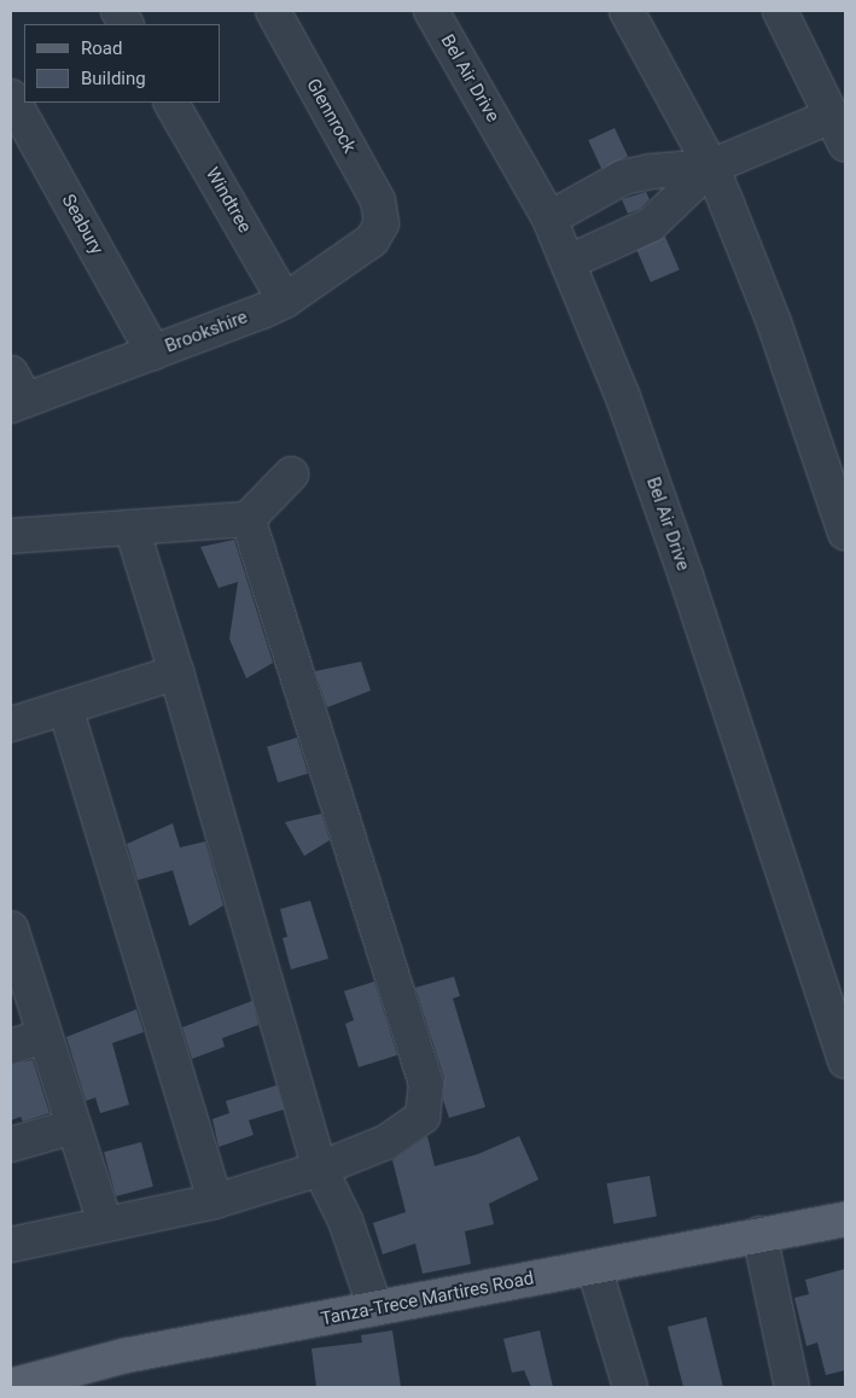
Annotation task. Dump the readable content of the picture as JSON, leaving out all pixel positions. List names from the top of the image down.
{
  "streets": {
    "main road": ["Tanza-Trece Martires Road"],
    "street": [
      "Bel Air Drive",
      "Glennrock",
      "Windtree",
      "Seabury",
      "Brookshire"
    ]
  },
  "crossings": [
    ["Glennrock", "Brookshire"],
    ["Windtree", "Brookshire"],
    ["Seabury", "Brookshire"]
  ],
  "legend": ["Road", "Building"]
}
